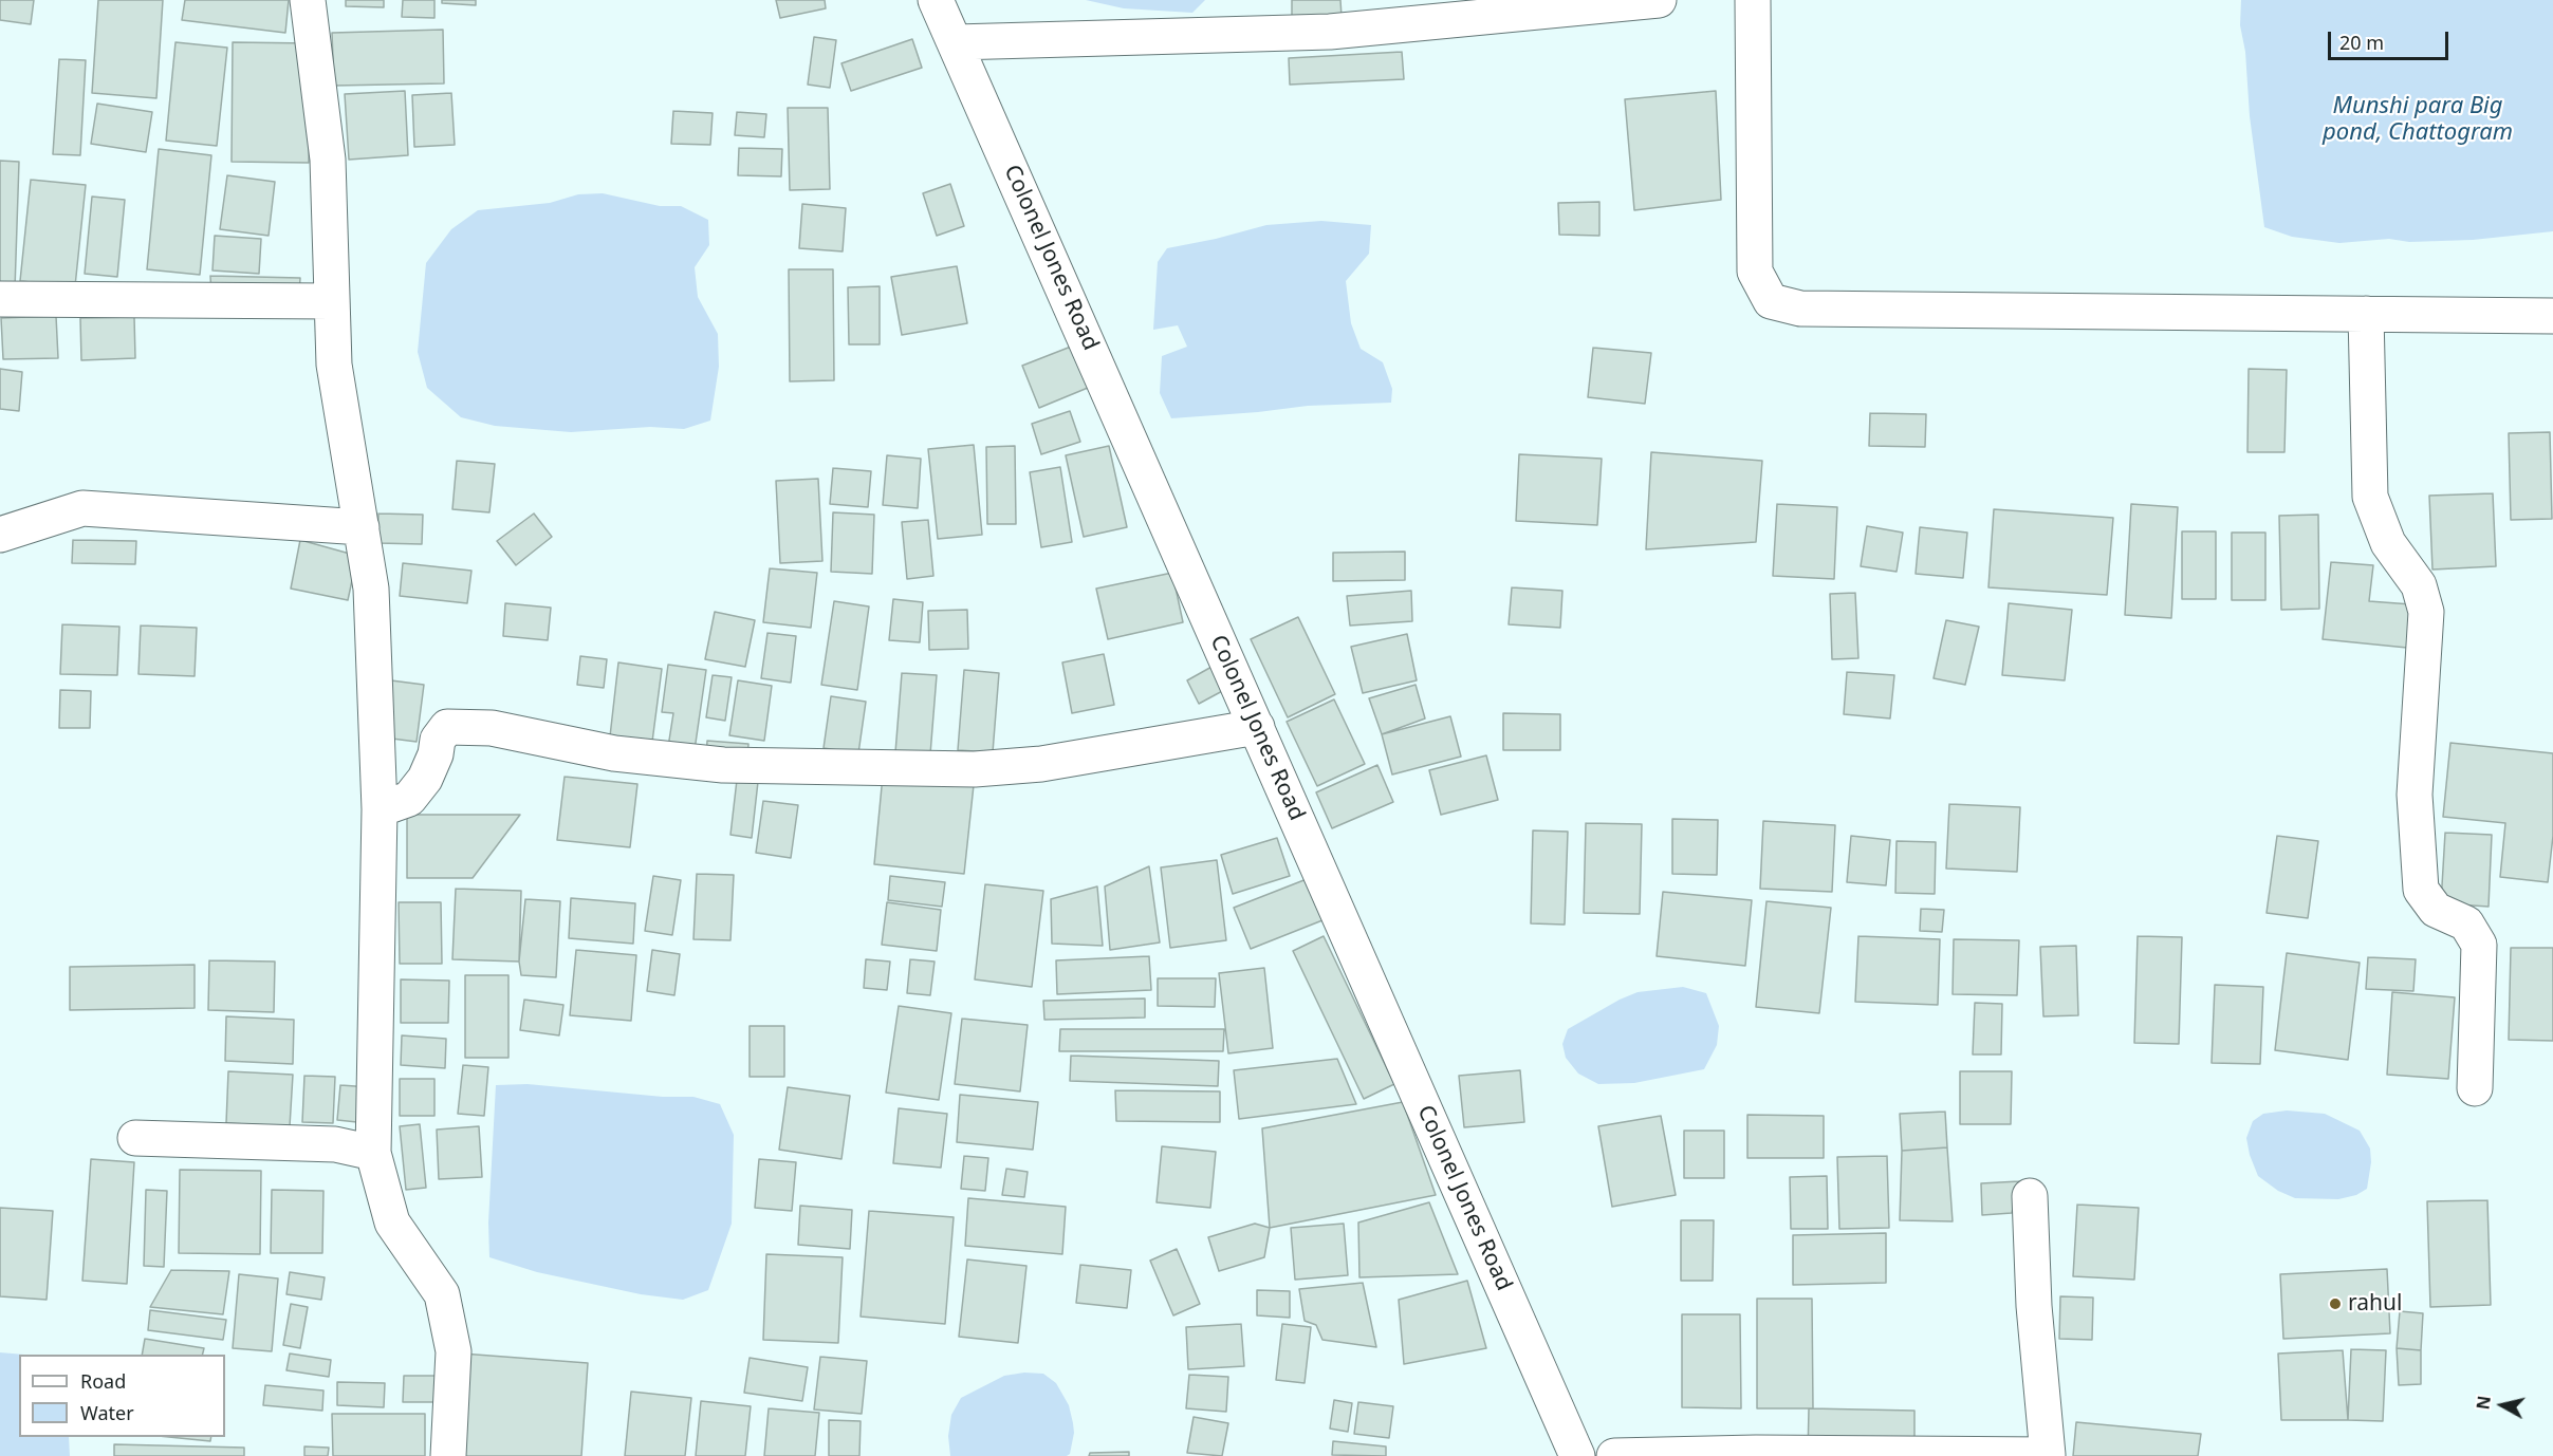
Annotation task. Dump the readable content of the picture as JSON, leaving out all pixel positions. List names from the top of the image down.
{
  "streets": {
    "street": ["Colonel Jones Road"]
  },
  "water": ["Munshi para Big pond, Chattogram"],
  "places": ["rahul"],
  "legend": ["Road", "Water"],
  "scale_bar": "20 m",
  "north": "left"
}
